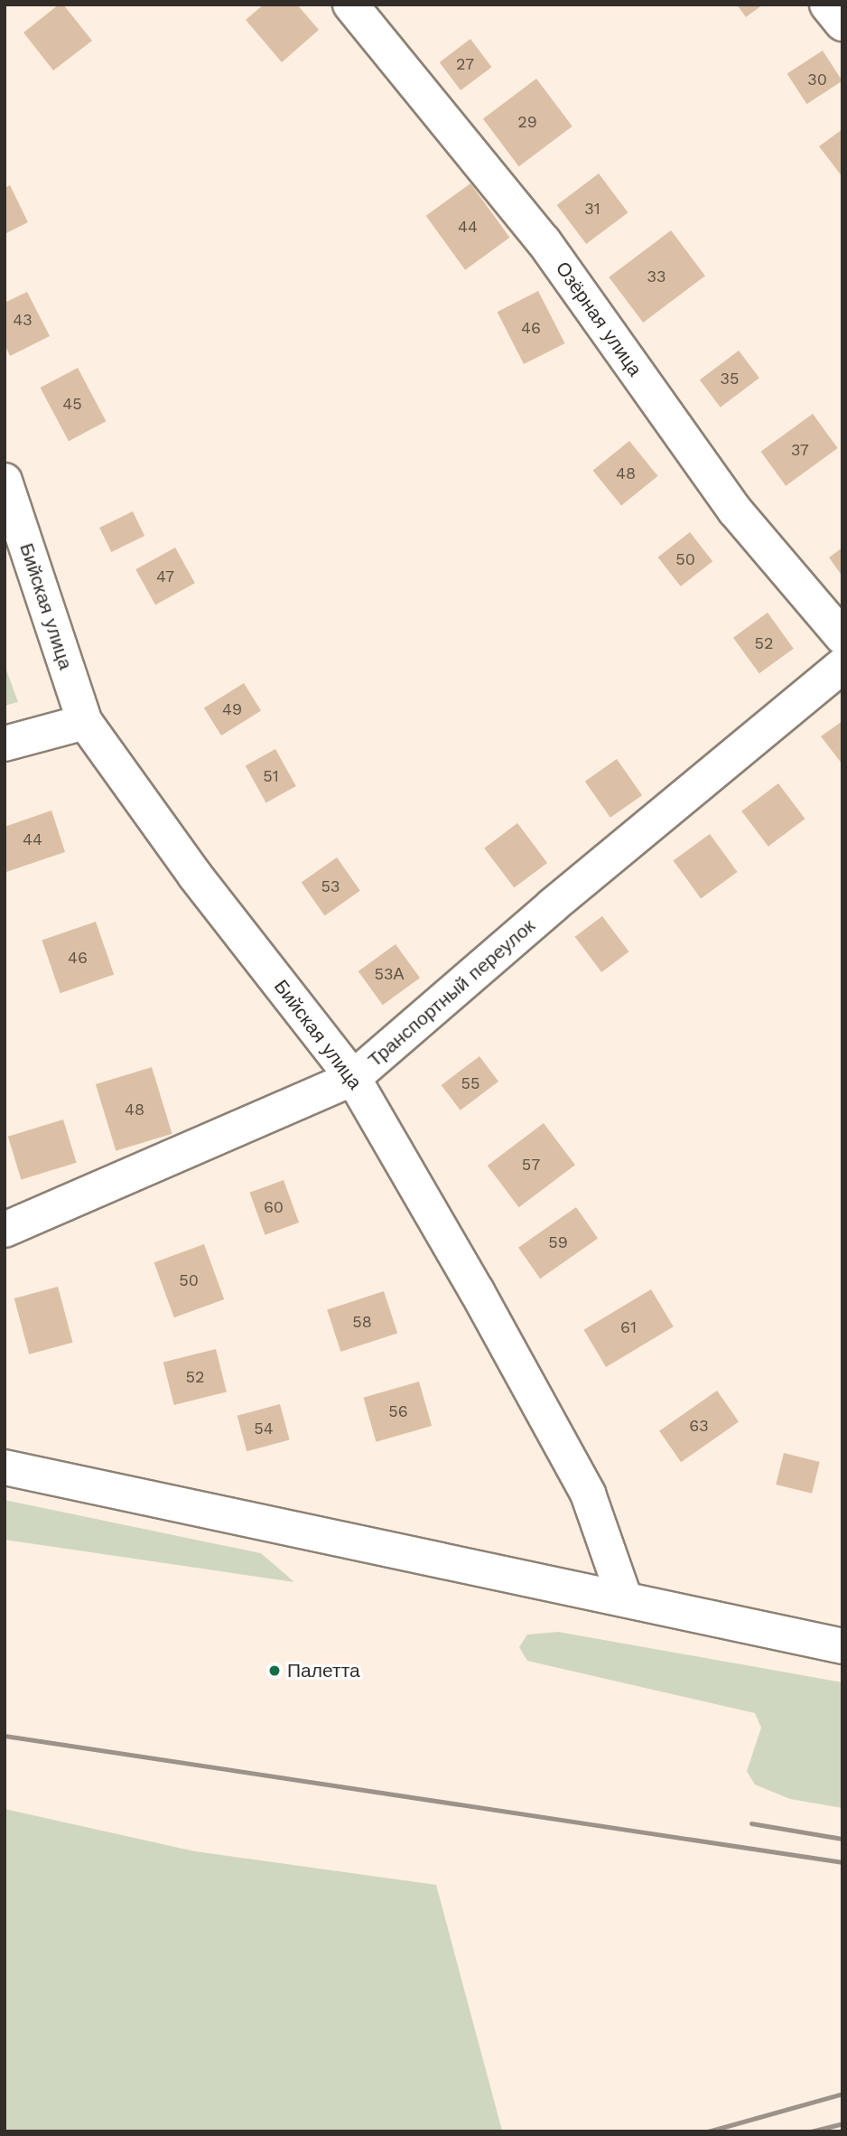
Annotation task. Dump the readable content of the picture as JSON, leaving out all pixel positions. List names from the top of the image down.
{
  "streets": {
    "street": ["Озёрная улица", "Бийская улица", "Транспортный переулок"]
  },
  "crossings": [
    ["Бийская улица", "Транспортный переулок"]
  ],
  "places": ["Палетта"],
  "house_numbers": [
    "27",
    "30",
    "29",
    "31",
    "44",
    "33",
    "43",
    "46",
    "35",
    "45",
    "37",
    "48",
    "50",
    "47",
    "52",
    "49",
    "51",
    "44",
    "53",
    "46",
    "53А",
    "55",
    "48",
    "57",
    "60",
    "59",
    "50",
    "58",
    "61",
    "52",
    "56",
    "63",
    "54"
  ]
}
